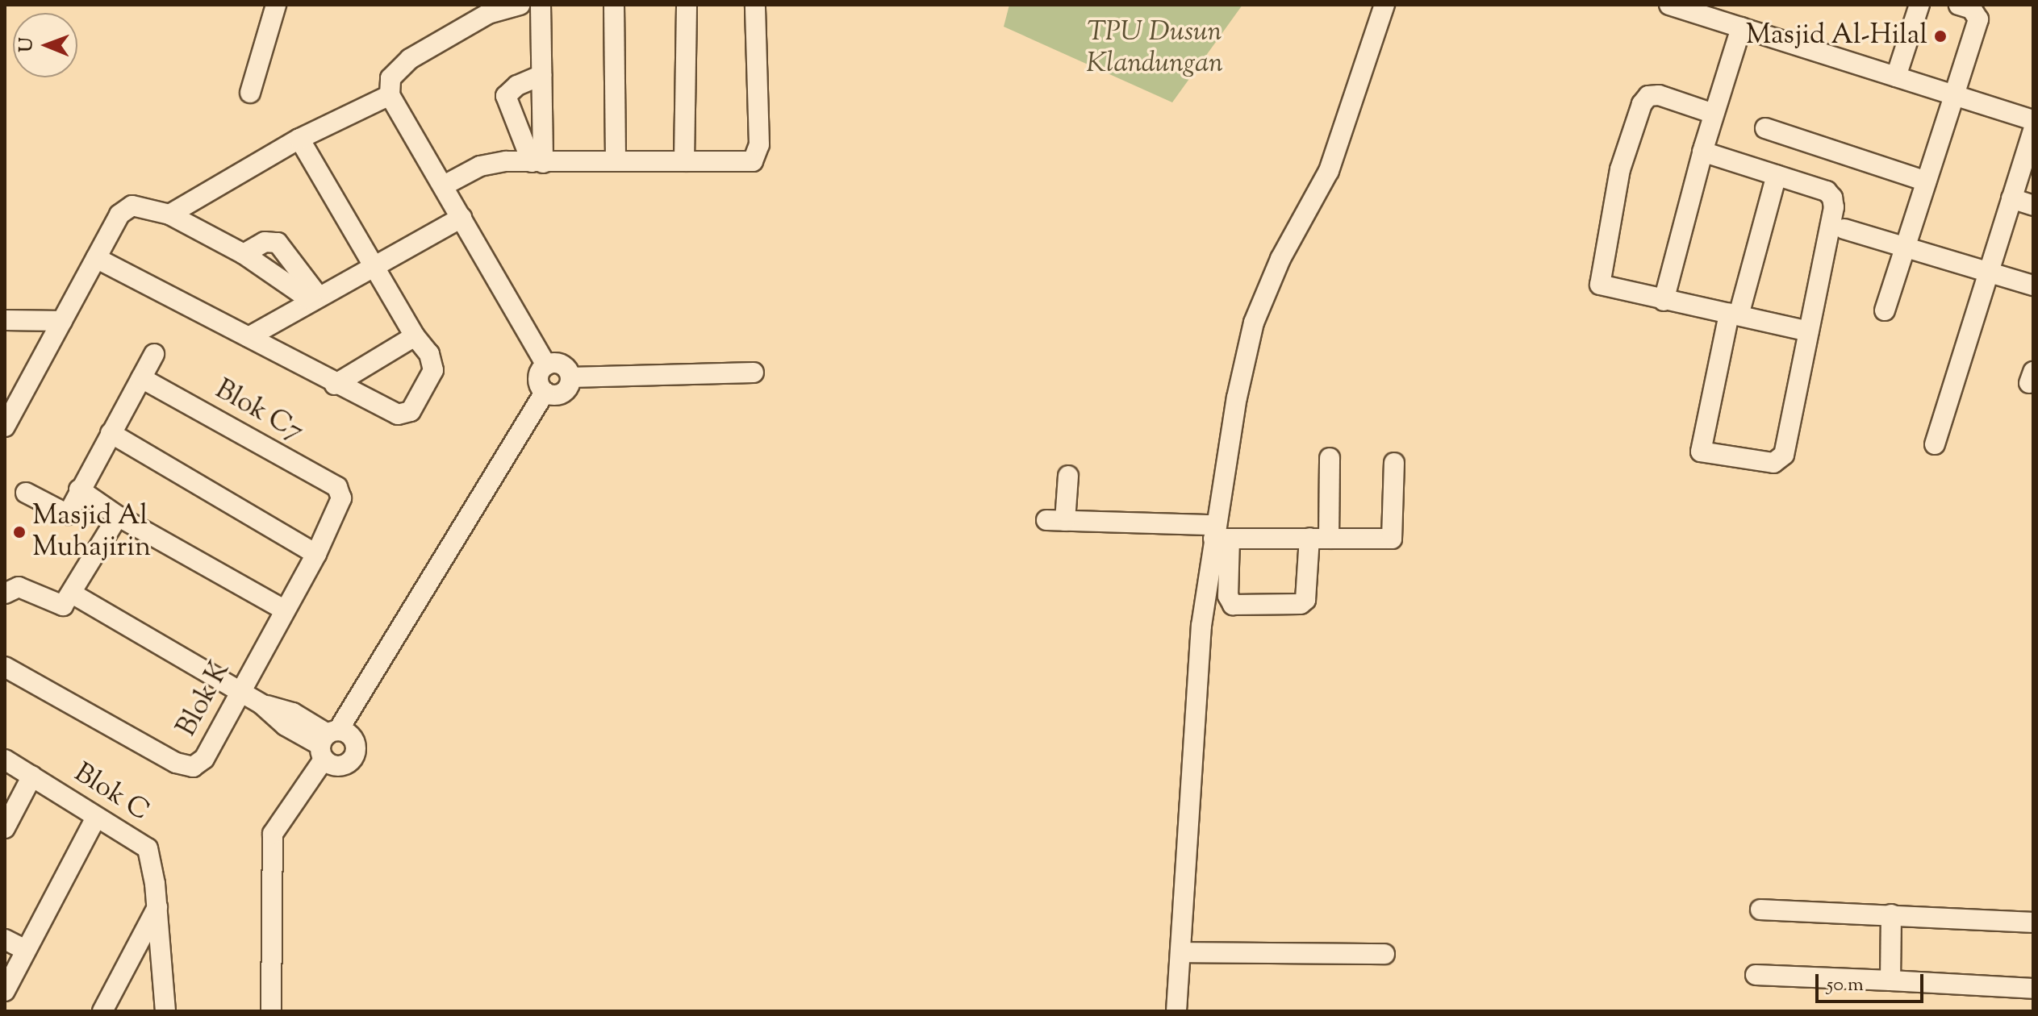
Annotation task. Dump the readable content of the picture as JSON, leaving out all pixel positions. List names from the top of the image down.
{
  "streets": {
    "street": ["Blok C7", "Blok K", "Blok C"]
  },
  "crossings": [
    ["Blok C7", "Blok K"]
  ],
  "parks": ["TPU Dusun Klandungan"],
  "places": ["Masjid Al-Hilal", "Masjid Al Muhajirin"],
  "scale_bar": "50 m",
  "north": "left"
}
